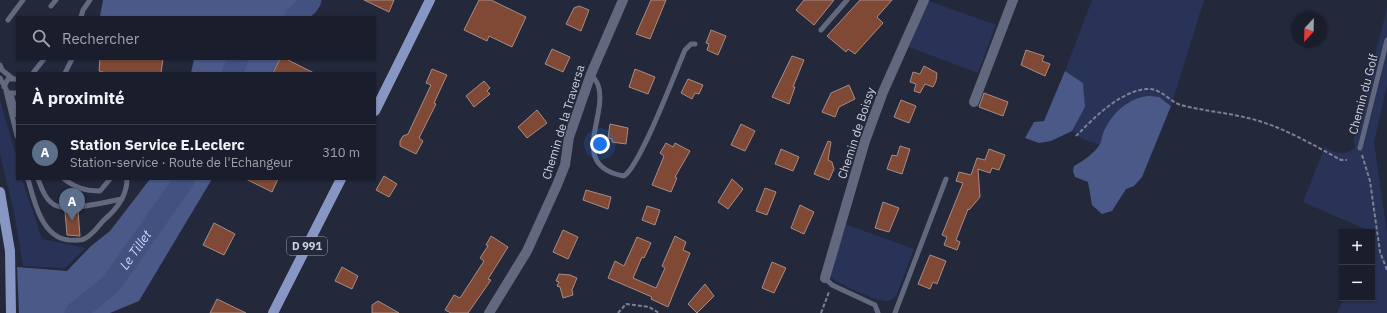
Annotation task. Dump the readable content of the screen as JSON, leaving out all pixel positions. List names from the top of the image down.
{
  "streets": {
    "main road": ["D 991"],
    "street": ["Chemin de la Traversa", "Chemin de Boissy"],
    "lane": ["Chemin du Golf"]
  },
  "water": ["Le Tillet"],
  "north": "bottom",
  "page": {
    "search": "Rechercher",
    "heading": "À proximité",
    "list": [
      {
        "mark": "A",
        "name": "Station Service E.Leclerc",
        "note": "Station-service · Route de l'Echangeur",
        "value": "310 m"
      }
    ],
    "pins": "A",
    "map_buttons": ["+", "−"]
  }
}
